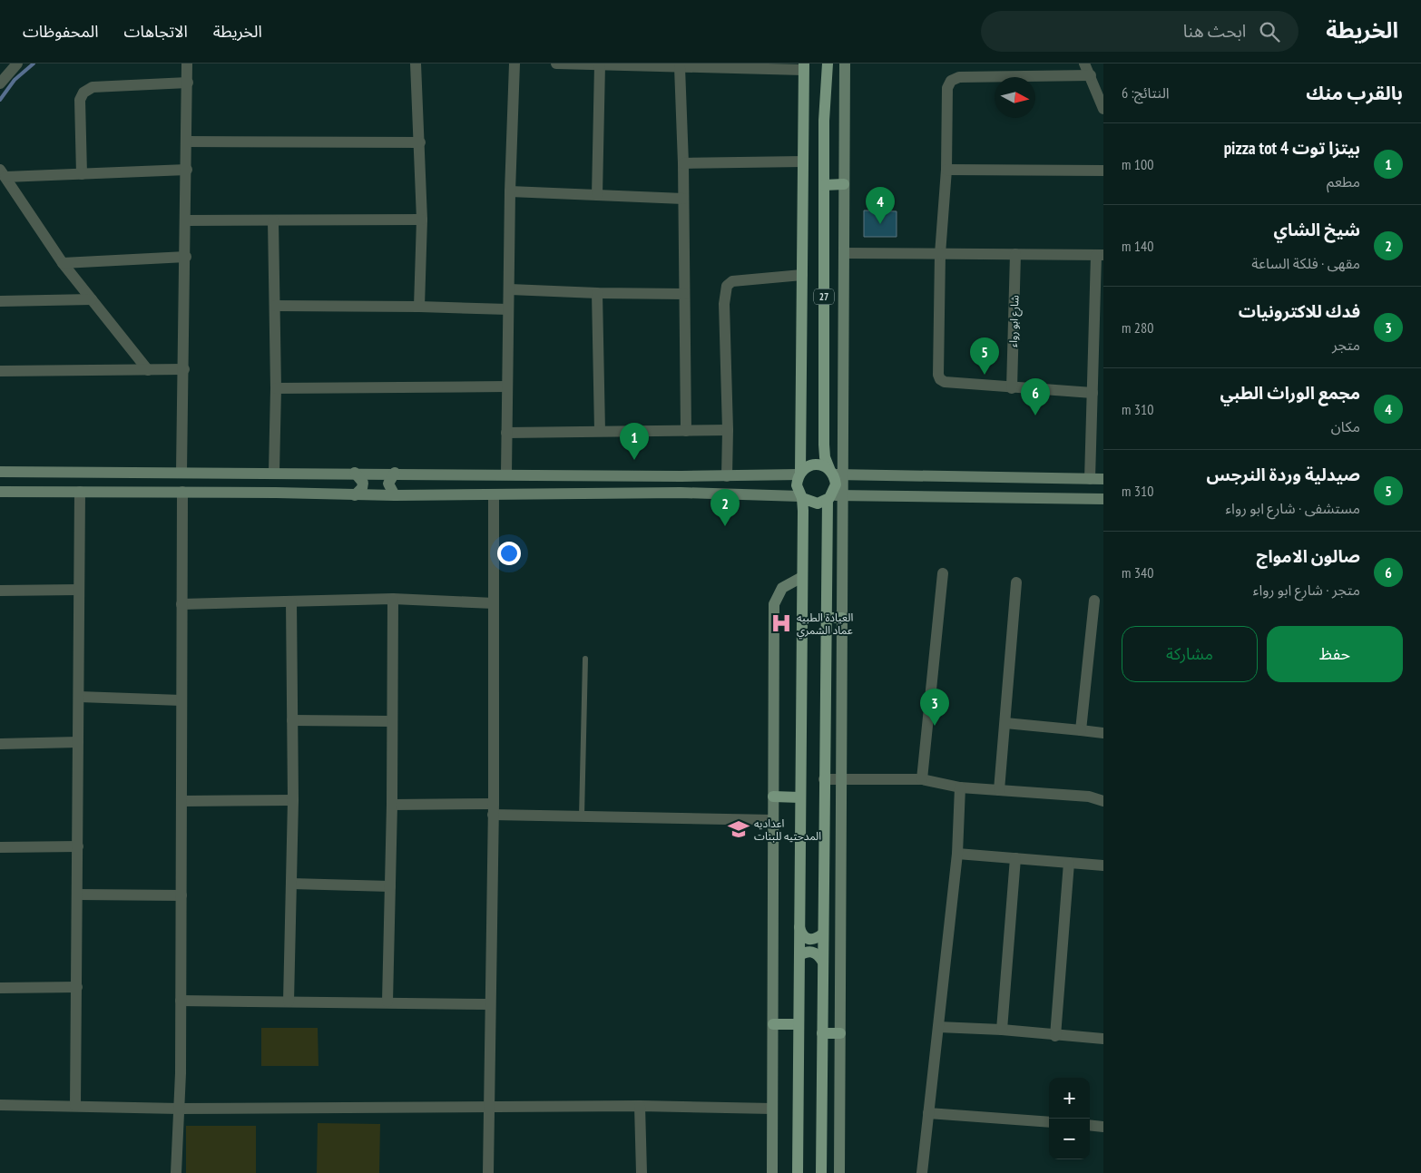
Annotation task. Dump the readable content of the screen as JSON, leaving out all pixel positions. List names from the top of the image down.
{
  "streets": {
    "main road": ["27"],
    "street": ["شارع ابو رواء"]
  },
  "places": {
    "hospital": ["العيادة الطبيه عماد الشمري"],
    "school or university": ["اعداديه المدحتيه للبنات"]
  },
  "north": "right",
  "page": {
    "header": "الخريطة",
    "search": "ابحث هنا",
    "nav": ["الخريطة", "الاتجاهات", "المحفوظات"],
    "heading": ["بالقرب منك", "النتائج: 6"],
    "list": [
      {
        "mark": "1",
        "name": "بيتزا توت 4 pizza tot",
        "note": "مطعم",
        "value": "100 m"
      },
      {
        "mark": "2",
        "name": "شيخ الشاي",
        "note": "مقهى · فلكة الساعة",
        "value": "140 m"
      },
      {
        "mark": "3",
        "name": "فدك للاكترونيات",
        "note": "متجر",
        "value": "280 m"
      },
      {
        "mark": "4",
        "name": "مجمع الوراث الطبي",
        "note": "مكان",
        "value": "310 m"
      },
      {
        "mark": "5",
        "name": "صيدلية وردة النرجس",
        "note": "مستشفى · شارع ابو رواء",
        "value": "310 m"
      },
      {
        "mark": "6",
        "name": "صالون الامواج",
        "note": "متجر · شارع ابو رواء",
        "value": "340 m"
      }
    ],
    "pins": [
      "4",
      "5",
      "6",
      "1",
      "2",
      "3"
    ],
    "buttons": ["حفظ", "مشاركة"],
    "map_buttons": ["+", "−"]
  }
}
